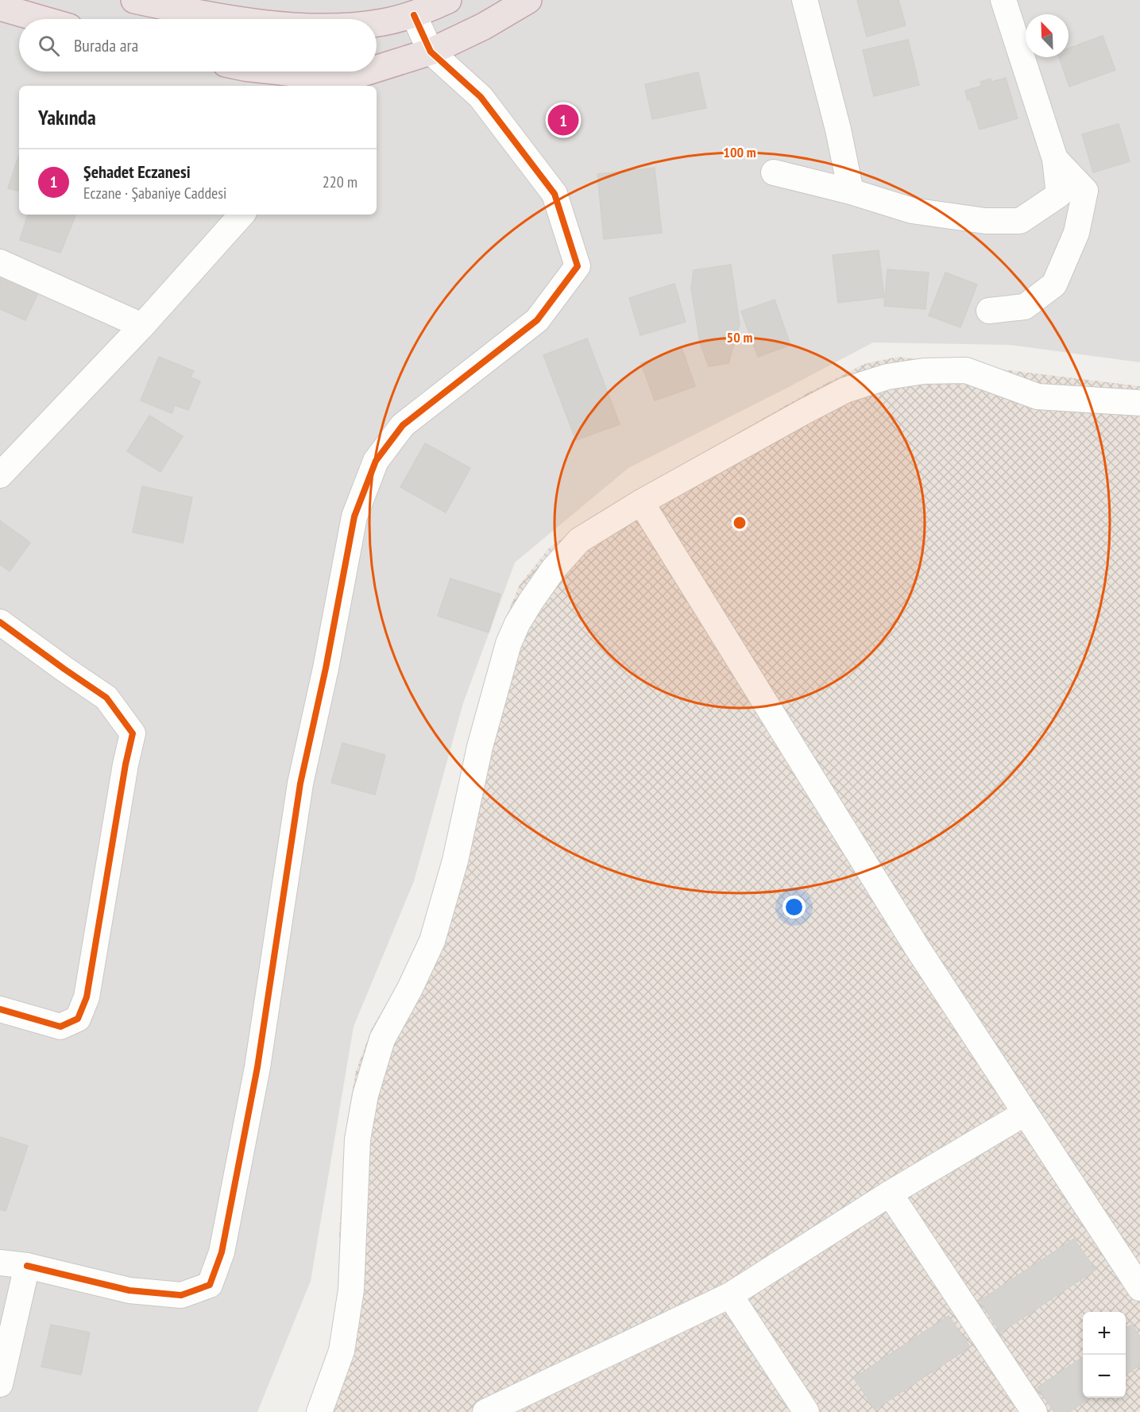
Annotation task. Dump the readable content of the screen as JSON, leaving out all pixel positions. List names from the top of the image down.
{
  "north": "top left",
  "page": {
    "search": "Burada ara",
    "heading": "Yakında",
    "pins": "1",
    "list": [
      {
        "mark": "1",
        "name": "Şehadet Eczanesi",
        "note": "Eczane · Şabaniye Caddesi",
        "value": "220 m"
      }
    ],
    "map_buttons": ["+", "−"]
  },
  "rings": ["100 m", "50 m"]
}
